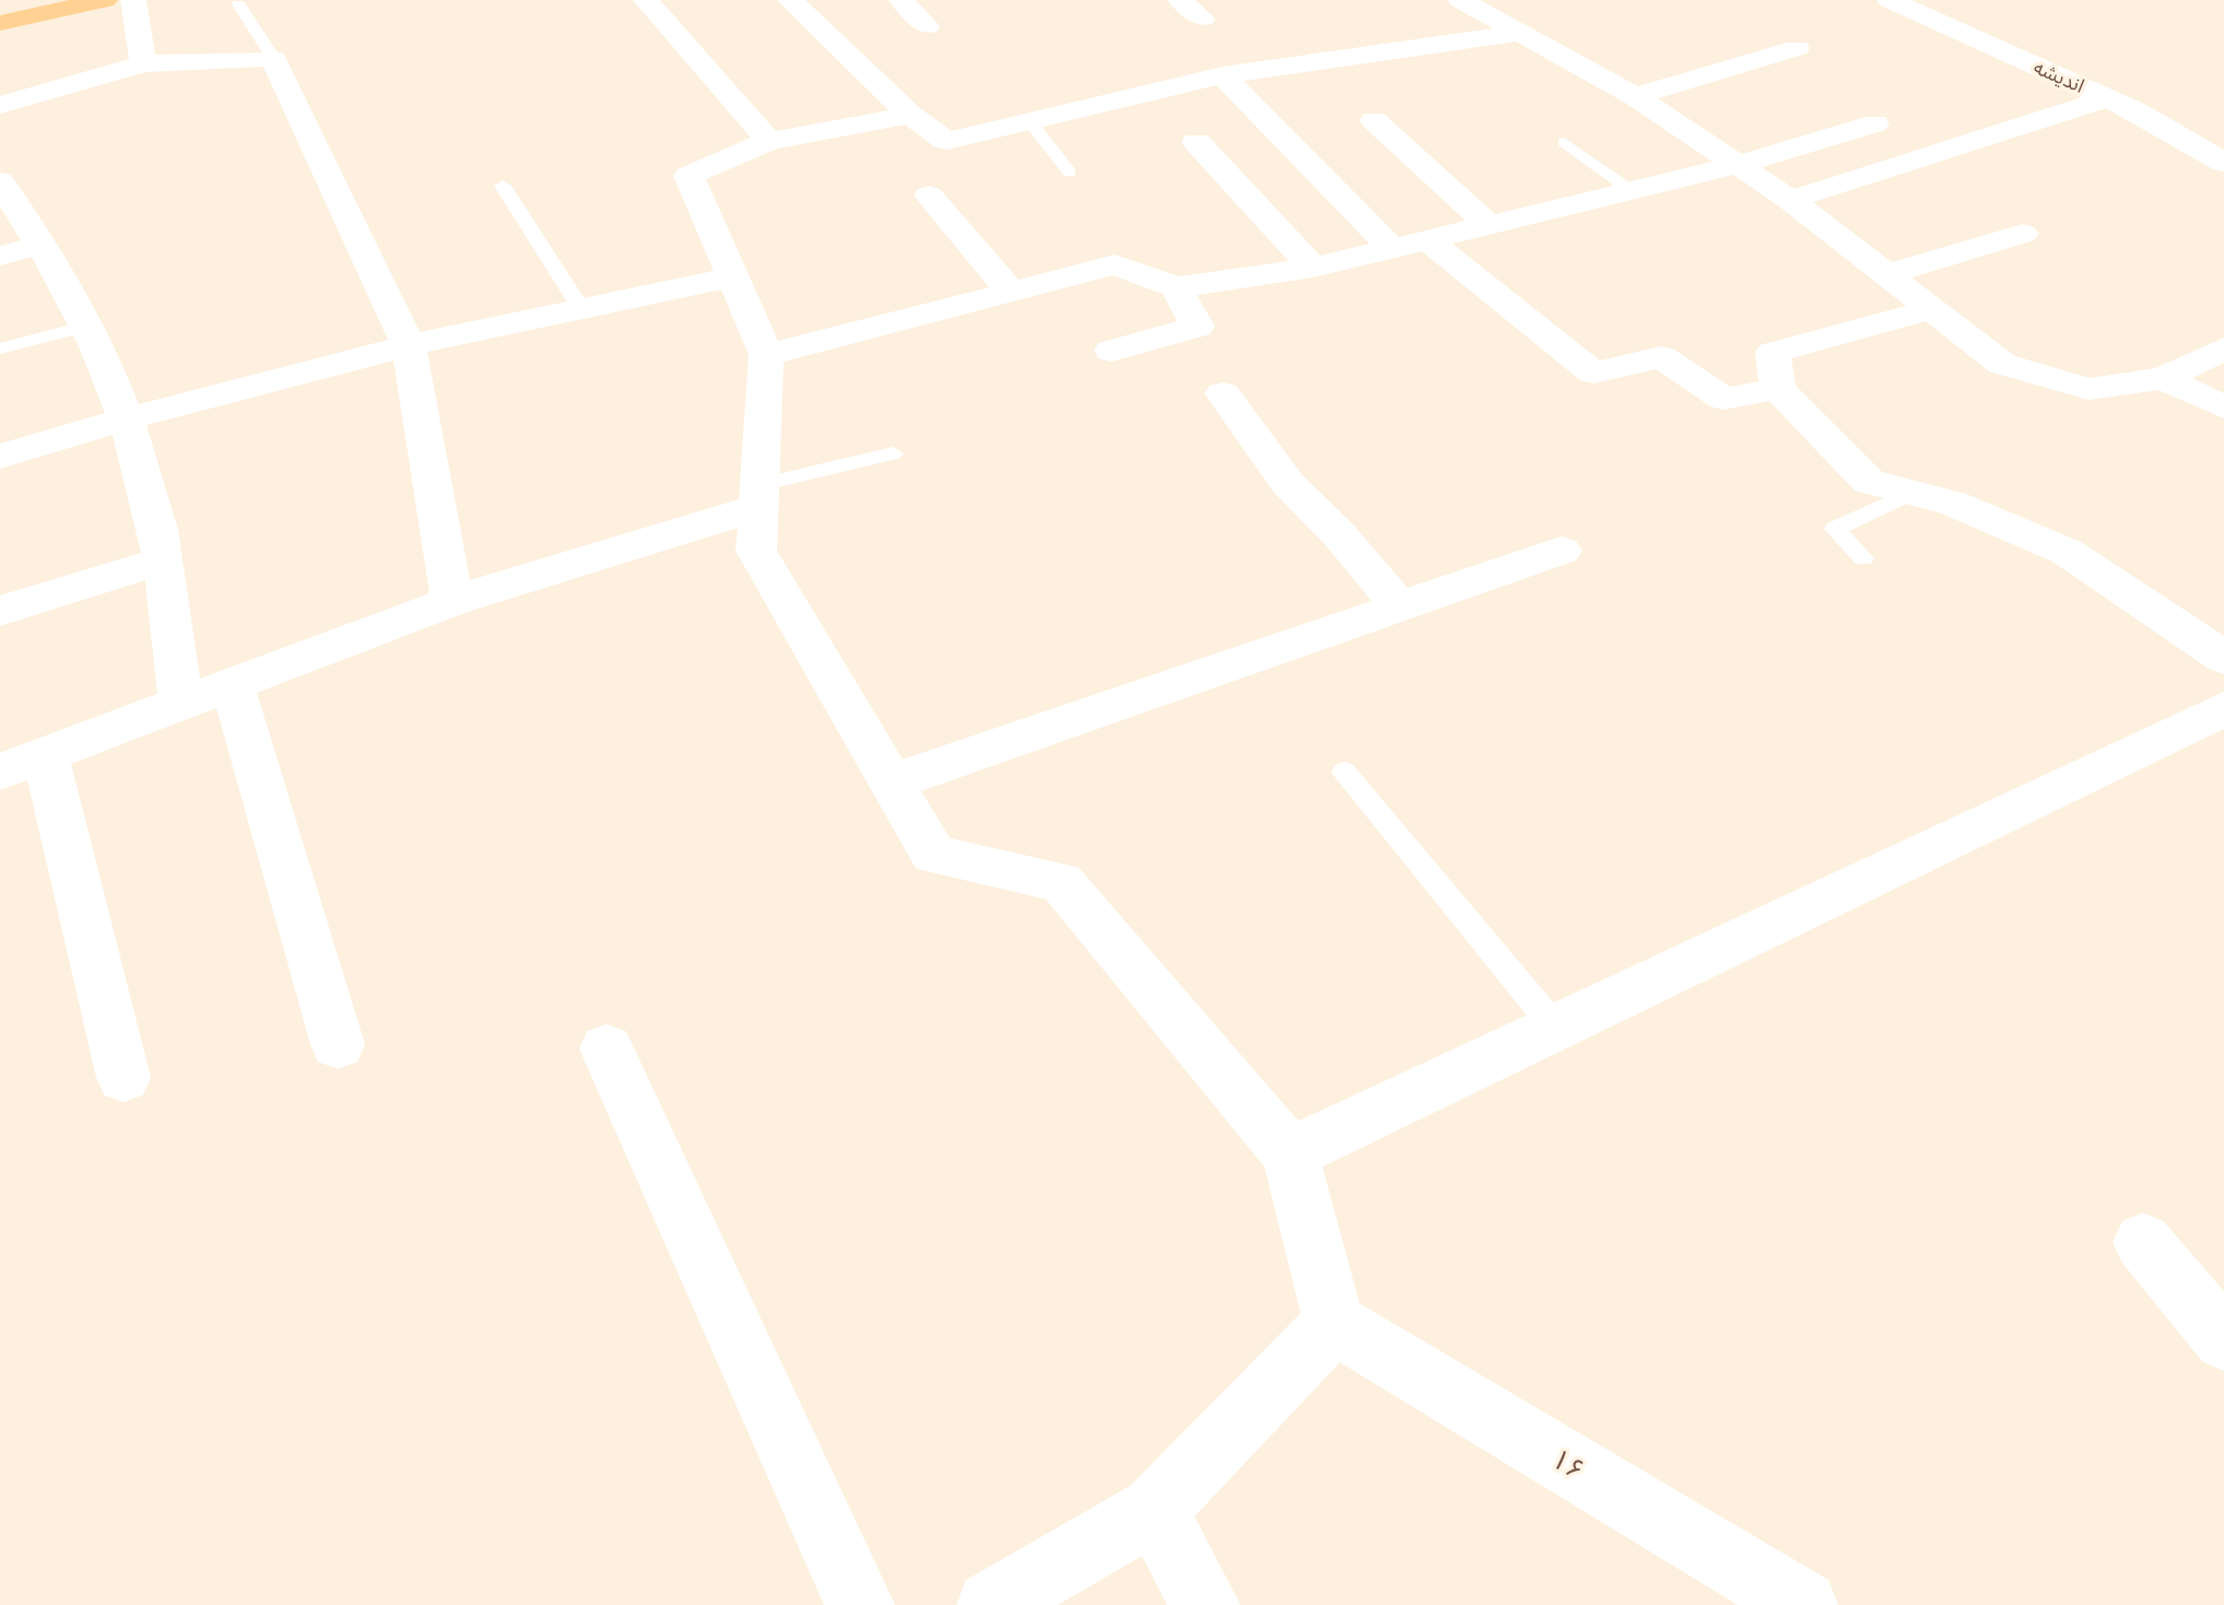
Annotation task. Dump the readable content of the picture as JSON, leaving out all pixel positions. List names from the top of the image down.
{
  "streets": {
    "street": ["اندیشه", "۱۶"]
  }
}
